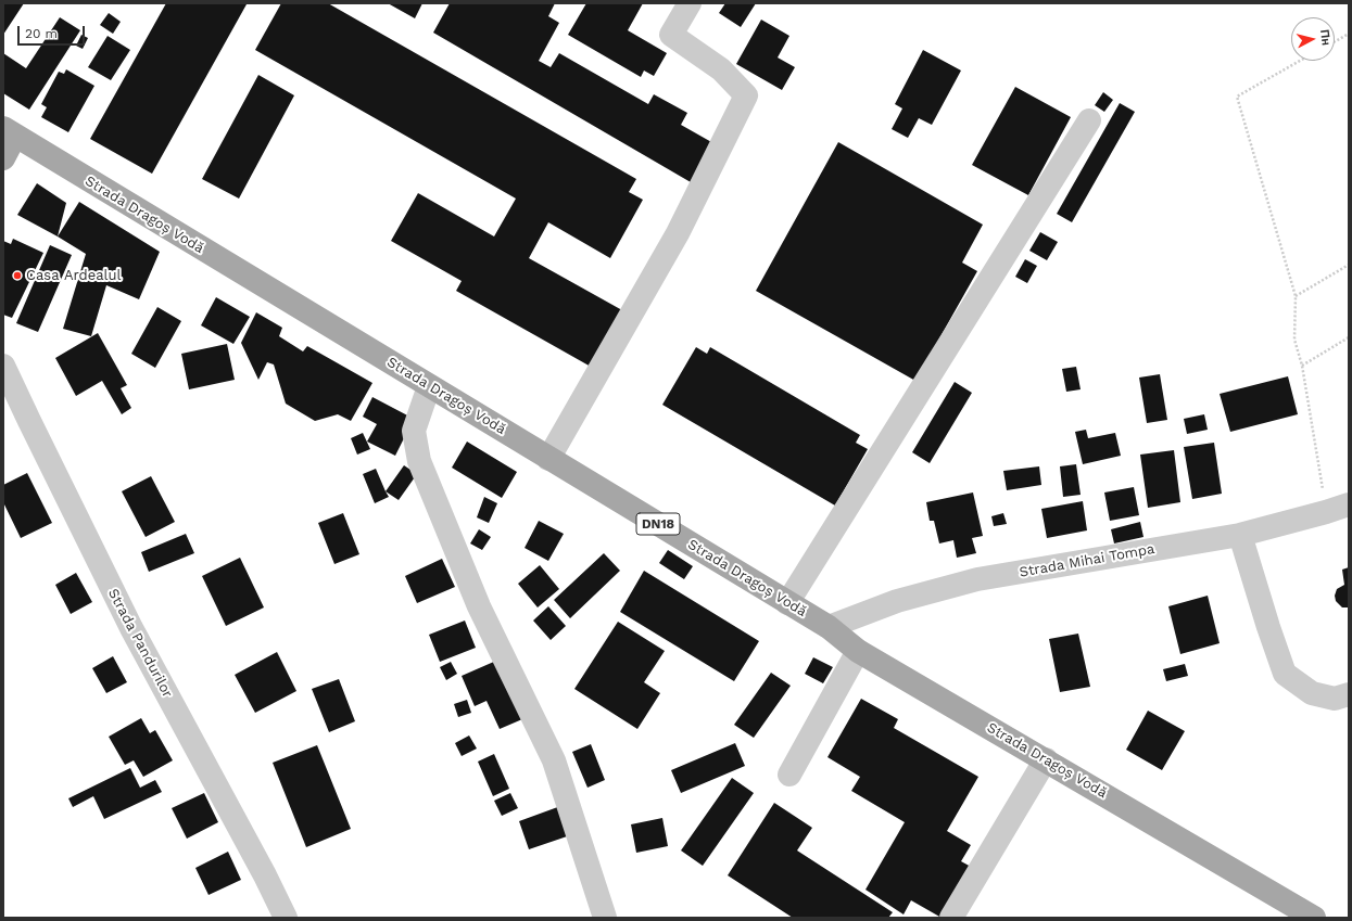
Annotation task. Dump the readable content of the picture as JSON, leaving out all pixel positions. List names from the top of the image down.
{
  "streets": {
    "main road": ["Strada Dragoș Vodă", "DN18"],
    "street": ["Strada Mihai Tompa", "Strada Pandurilor"]
  },
  "crossings": [
    ["Strada Dragoș Vodă", "Strada Mihai Tompa"]
  ],
  "places": ["Casa Ardealul"],
  "scale_bar": "20 m",
  "north": "right"
}
